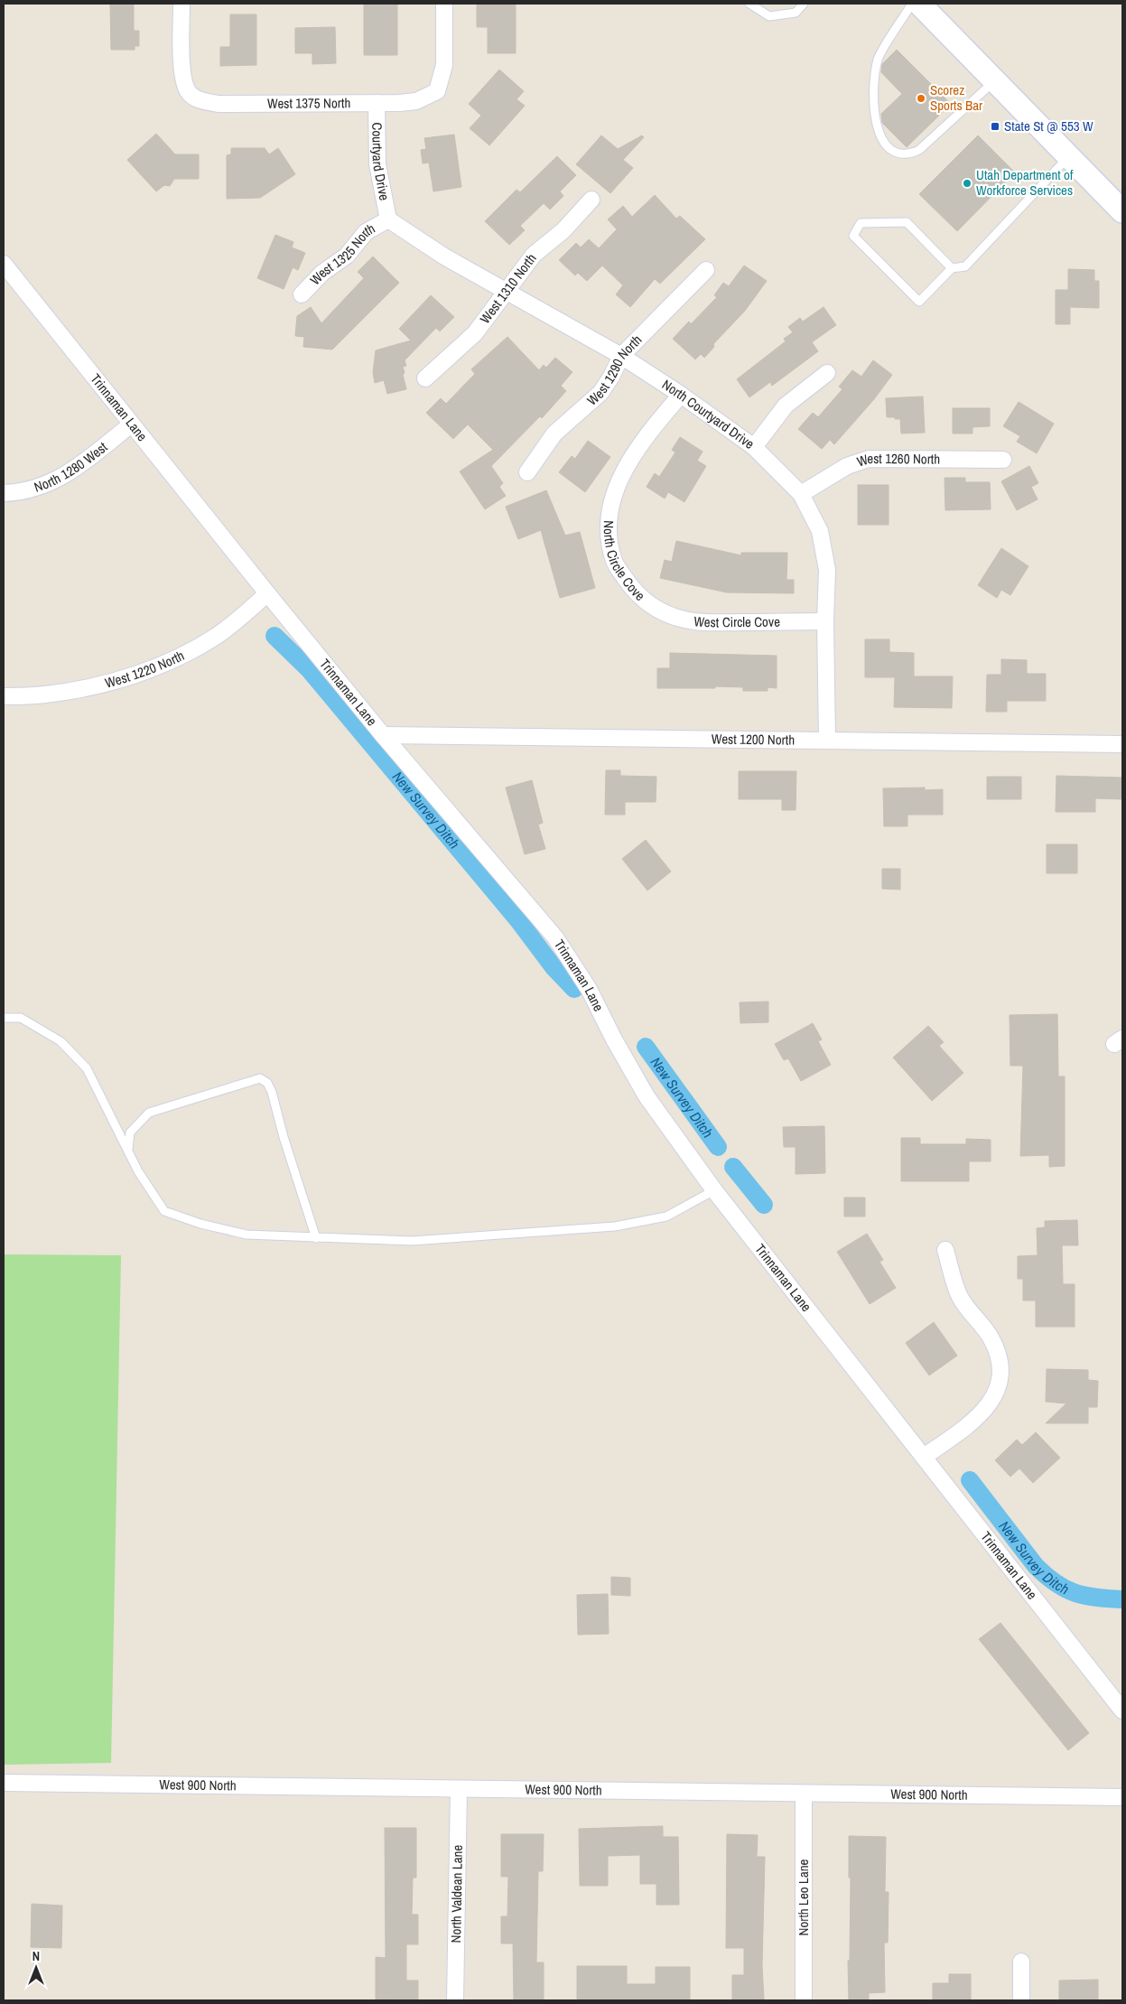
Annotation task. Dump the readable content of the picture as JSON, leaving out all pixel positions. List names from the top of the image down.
{
  "streets": {
    "street": [
      "West 1375 North",
      "Courtyard Drive",
      "West 1325 North",
      "West 1310 North",
      "West 1290 North",
      "Trinnaman Lane",
      "North Courtyard Drive",
      "West 1260 North",
      "North 1280 West",
      "North Circle Cove",
      "West Circle Cove",
      "West 1220 North",
      "West 1200 North",
      "West 900 North",
      "North Valdean Lane",
      "North Leo Lane"
    ]
  },
  "crossings": [
    ["West 1375 North", "Courtyard Drive"],
    ["Courtyard Drive", "West 1325 North"],
    ["Courtyard Drive", "North Courtyard Drive"],
    ["West 1325 North", "North Courtyard Drive"],
    ["West 1310 North", "North Courtyard Drive"],
    ["West 1290 North", "North Courtyard Drive"],
    ["Trinnaman Lane", "North 1280 West"],
    ["Trinnaman Lane", "West 1220 North"],
    ["Trinnaman Lane", "West 1200 North"],
    ["North Courtyard Drive", "West 1260 North"],
    ["North Courtyard Drive", "North Circle Cove"],
    ["North Courtyard Drive", "West Circle Cove"],
    ["North Courtyard Drive", "West 1200 North"],
    ["North Circle Cove", "West Circle Cove"],
    ["West 900 North", "North Valdean Lane"],
    ["West 900 North", "North Leo Lane"]
  ],
  "water": ["New Survey Ditch"],
  "places": {
    "other": ["Scorez Sports Bar", "Utah Department of Workforce Services"],
    "transit": ["State St @ 553 W"]
  },
  "north": "top"
}
